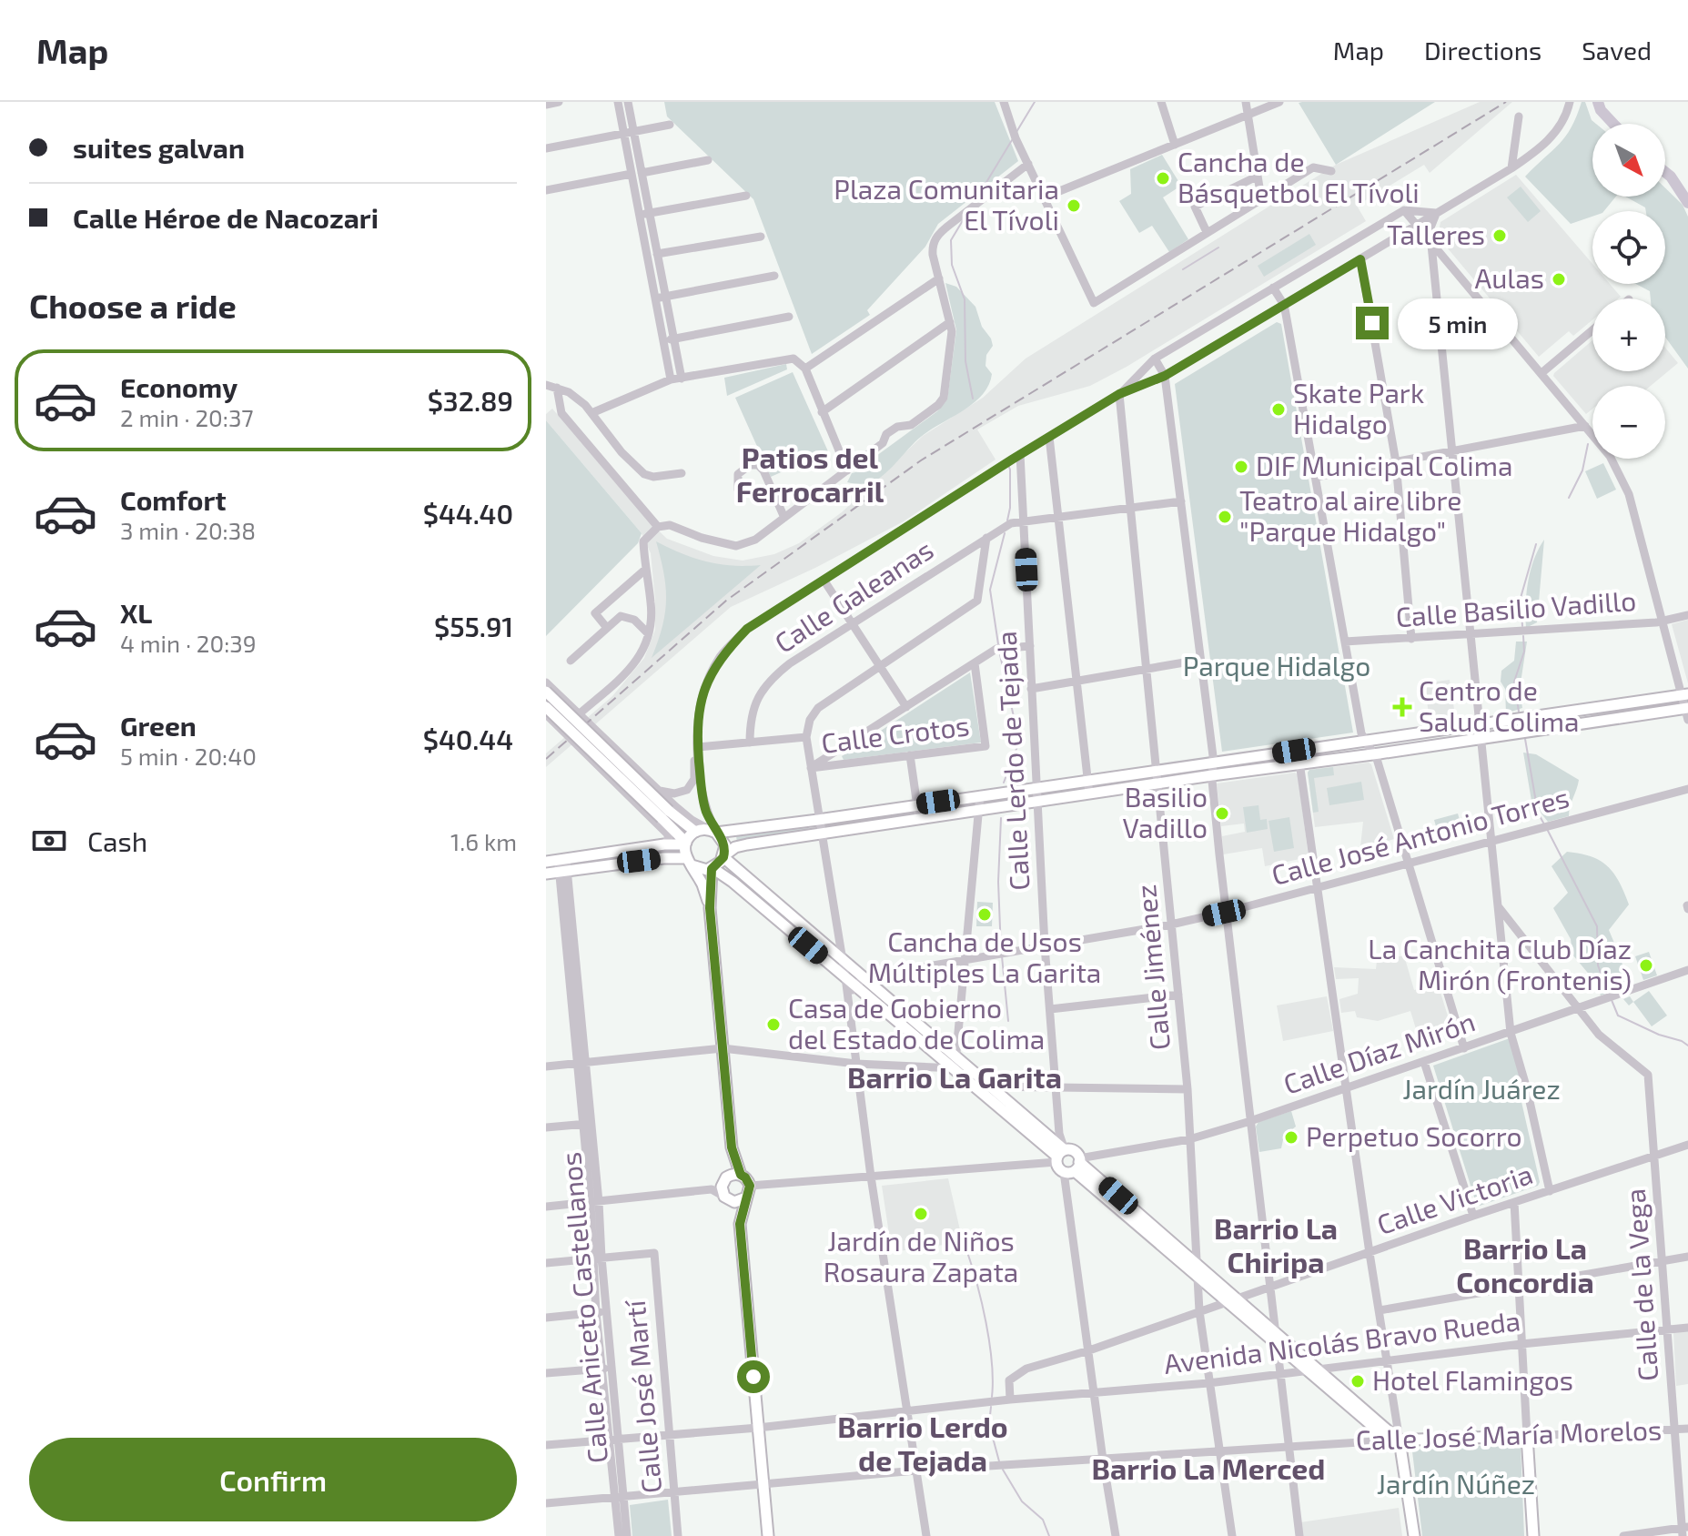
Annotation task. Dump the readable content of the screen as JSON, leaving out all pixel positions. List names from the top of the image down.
{
  "streets": {
    "main road": ["Calle José María Morelos"],
    "street": [
      "Calle Galeanas",
      "Calle Basilio Vadillo",
      "Calle Crotos",
      "Calle Lerdo de Tejada",
      "Calle José Antonio Torres",
      "Calle Jiménez",
      "Calle Díaz Mirón",
      "Calle Victoria",
      "Calle de la Vega",
      "Calle Aniceto Castellanos",
      "Avenida Nicolás Bravo Rueda",
      "Calle José Martí"
    ]
  },
  "crossings": [
    ["Calle Galeanas", "Calle Lerdo de Tejada"],
    ["Calle Galeanas", "Calle Jiménez"],
    ["Calle Lerdo de Tejada", "Calle José Antonio Torres"],
    ["Calle José Antonio Torres", "Calle Jiménez"],
    ["Calle Jiménez", "Calle Díaz Mirón"],
    ["Calle Jiménez", "Calle Victoria"],
    ["Calle Jiménez", "Avenida Nicolás Bravo Rueda"],
    ["Calle Jiménez", "Calle José María Morelos"],
    ["Calle Díaz Mirón", "Calle de la Vega"],
    ["Calle Victoria", "Calle de la Vega"],
    ["Calle Victoria", "Avenida Nicolás Bravo Rueda"],
    ["Calle de la Vega", "Avenida Nicolás Bravo Rueda"],
    ["Calle de la Vega", "Calle José María Morelos"],
    ["Calle Aniceto Castellanos", "Calle José Martí"],
    ["Calle Aniceto Castellanos", "Calle José María Morelos"],
    ["Calle José Martí", "Calle José María Morelos"]
  ],
  "districts": [
    "Patios del Ferrocarril",
    "Barrio La Garita",
    "Barrio La Chiripa",
    "Barrio La Concordia",
    "Barrio Lerdo de Tejada",
    "Barrio La Merced"
  ],
  "parks": ["Parque Hidalgo", "Jardín Juárez", "Jardín Núñez"],
  "places": {
    "other": [
      "Cancha de Básquetbol El Tívoli",
      "Plaza Comunitaria El Tívoli",
      "Talleres",
      "Aulas",
      "Skate Park Hidalgo",
      "DIF Municipal Colima",
      "Teatro al aire libre \"Parque Hidalgo\"",
      "Basilio Vadillo",
      "Cancha de Usos Múltiples La Garita",
      "La Canchita Club Díaz Mirón (Frontenis)",
      "Casa de Gobierno del Estado de Colima",
      "Perpetuo Socorro",
      "Jardín de Niños Rosaura Zapata",
      "Hotel Flamingos"
    ],
    "health": ["Centro de Salud Colima"]
  },
  "north": "bottom right",
  "page": {
    "header": "Map",
    "nav": ["Map", "Directions", "Saved"],
    "banner": ["suites galvan", "Calle Héroe de Nacozari"],
    "map_buttons": ["+", "−"],
    "heading": "Choose a ride",
    "bubble": "5 min",
    "list": [
      {
        "name": "Economy",
        "note": "2 min · 20:37",
        "value": "$32.89"
      },
      {
        "name": "Comfort",
        "note": "3 min · 20:38",
        "value": "$44.40"
      },
      {
        "name": "XL",
        "note": "4 min · 20:39",
        "value": "$55.91"
      },
      {
        "name": "Green",
        "note": "5 min · 20:40",
        "value": "$40.44"
      }
    ],
    "pay": ["Cash", "1.6 km"],
    "buttons": "Confirm"
  }
}
